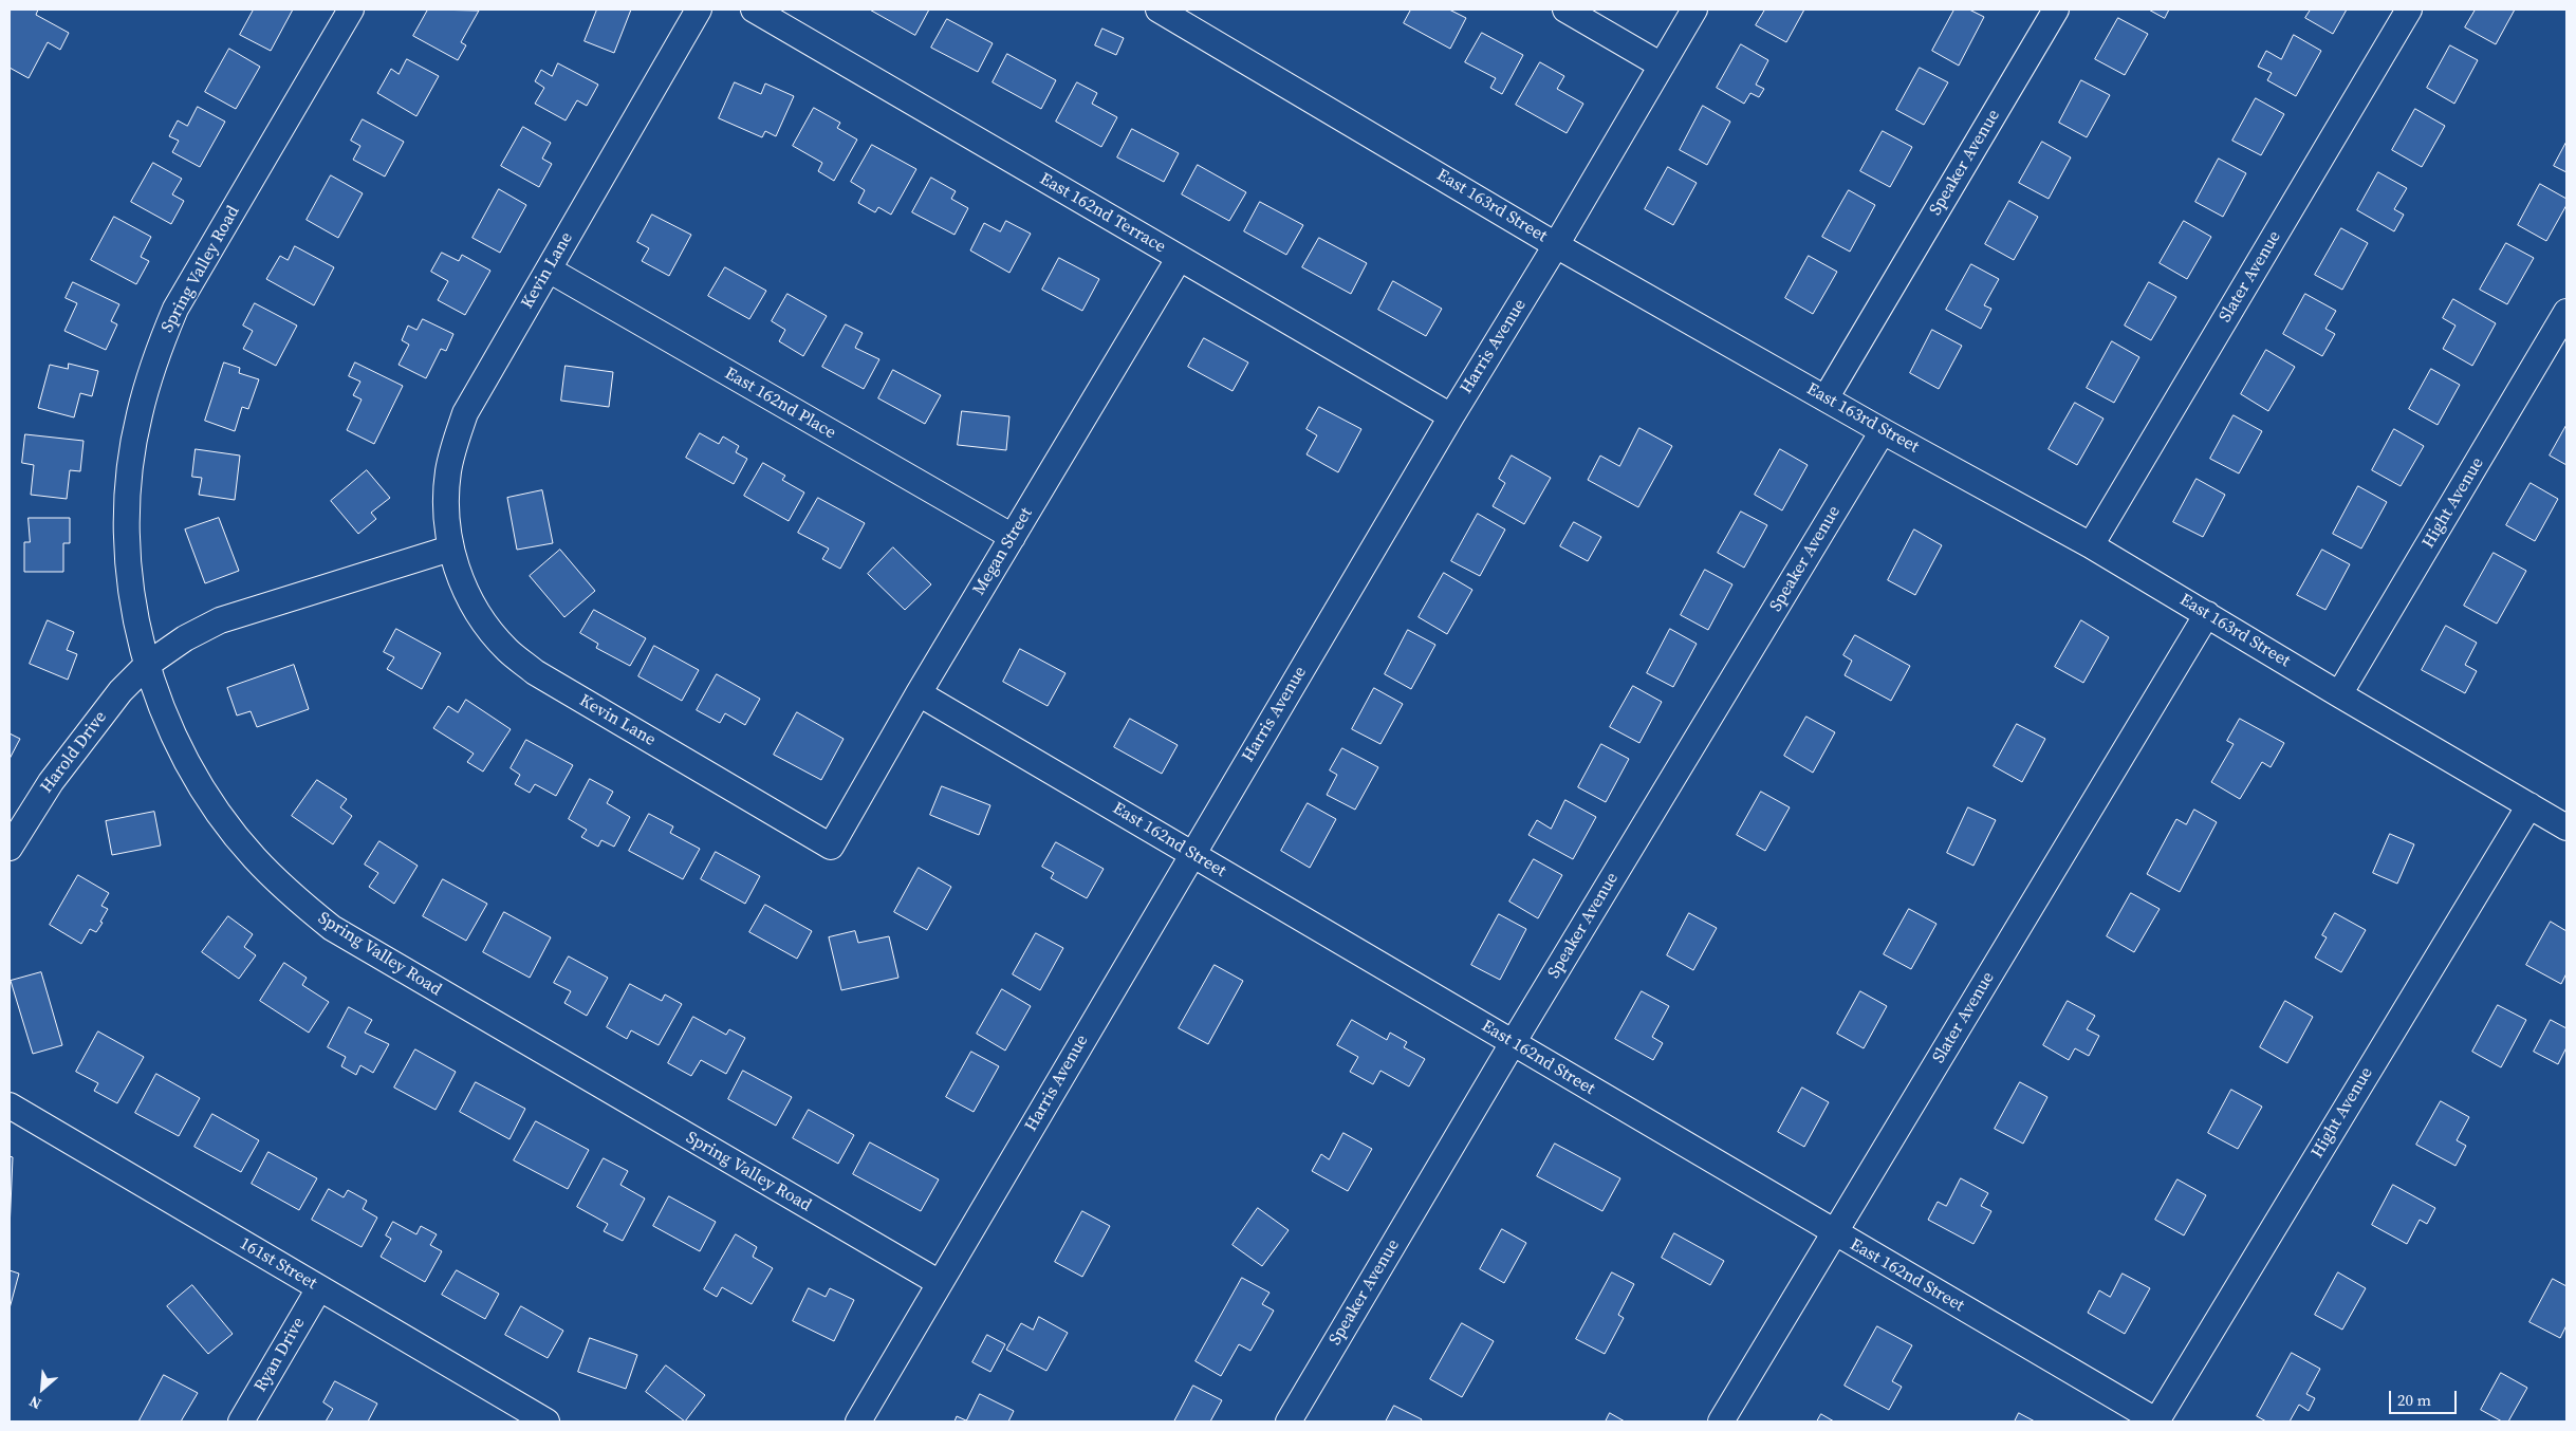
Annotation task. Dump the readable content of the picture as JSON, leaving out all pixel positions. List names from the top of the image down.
{
  "streets": {
    "street": [
      "Speaker Avenue",
      "East 163rd Street",
      "East 162nd Terrace",
      "Spring Valley Road",
      "Kevin Lane",
      "Slater Avenue",
      "Harris Avenue",
      "East 162nd Place",
      "Hight Avenue",
      "Megan Street",
      "Harold Drive",
      "East 162nd Street",
      "161st Street",
      "Ryan Drive"
    ]
  },
  "crossings": [
    ["Speaker Avenue", "East 163rd Street"],
    ["Speaker Avenue", "East 162nd Street"],
    ["East 163rd Street", "Slater Avenue"],
    ["East 163rd Street", "Harris Avenue"],
    ["East 163rd Street", "Hight Avenue"],
    ["East 162nd Terrace", "Harris Avenue"],
    ["East 162nd Terrace", "Megan Street"],
    ["Spring Valley Road", "Harris Avenue"],
    ["Spring Valley Road", "Harold Drive"],
    ["Kevin Lane", "East 162nd Place"],
    ["Kevin Lane", "Megan Street"],
    ["Slater Avenue", "East 162nd Street"],
    ["Harris Avenue", "East 162nd Street"],
    ["East 162nd Place", "Megan Street"],
    ["Hight Avenue", "East 162nd Street"],
    ["Megan Street", "East 162nd Street"],
    ["161st Street", "Ryan Drive"]
  ],
  "scale_bar": "20 m",
  "north": "bottom left"
}
